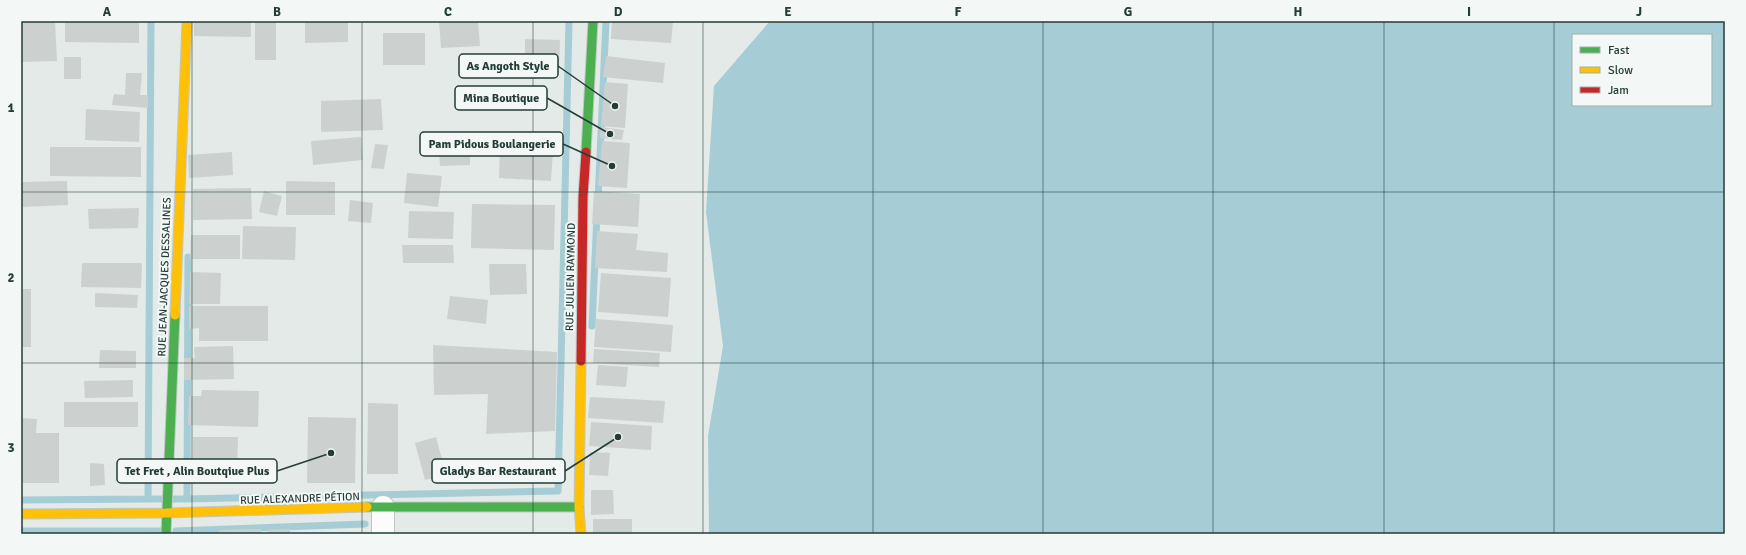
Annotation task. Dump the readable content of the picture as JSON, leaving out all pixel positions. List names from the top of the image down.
{
  "streets": {
    "street": ["RUE JEAN-JACQUES DESSALINES", "RUE JULIEN RAYMOND", "RUE ALEXANDRE PÉTION"]
  },
  "crossings": [
    ["RUE JEAN-JACQUES DESSALINES", "RUE ALEXANDRE PÉTION"],
    ["RUE JULIEN RAYMOND", "RUE ALEXANDRE PÉTION"]
  ],
  "places": [
    "As Angoth Style",
    "Mina Boutique",
    "Pam Pidous Boulangerie",
    "Gladys Bar Restaurant",
    "Tet Fret , Alin Boutqiue Plus"
  ],
  "legend": ["Fast", "Slow", "Jam"],
  "grid": {
    "columns": [
      "A",
      "B",
      "C",
      "D",
      "E",
      "F",
      "G",
      "H",
      "I",
      "J"
    ],
    "rows": ["1", "2", "3"]
  }
}
